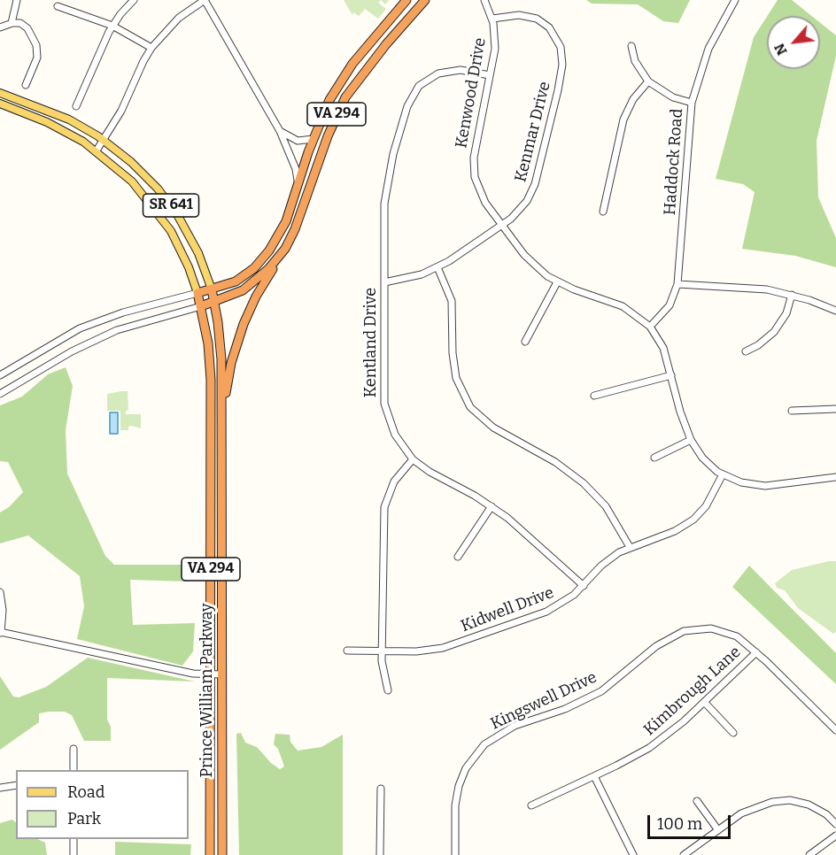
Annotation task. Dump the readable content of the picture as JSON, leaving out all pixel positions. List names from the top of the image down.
{
  "streets": {
    "highway": ["VA 294", "Prince William Parkway"],
    "main road": ["SR 641"],
    "street": [
      "Kenwood Drive",
      "Kenmar Drive",
      "Haddock Road",
      "Kentland Drive",
      "Kidwell Drive",
      "Kimbrough Lane",
      "Kingswell Drive"
    ]
  },
  "crossings": [
    ["Kenwood Drive", "Kenmar Drive"],
    ["Kenwood Drive", "Haddock Road"],
    ["Kenwood Drive", "Kentland Drive"],
    ["Kenwood Drive", "Kidwell Drive"],
    ["VA 294", "SR 641"],
    ["VA 294", "Prince William Parkway"],
    ["Kenmar Drive", "Kentland Drive"],
    ["SR 641", "Prince William Parkway"],
    ["Kentland Drive", "Kidwell Drive"],
    ["Kimbrough Lane", "Kingswell Drive"]
  ],
  "legend": ["Road", "Park"],
  "scale_bar": "100 m",
  "north": "bottom left"
}
